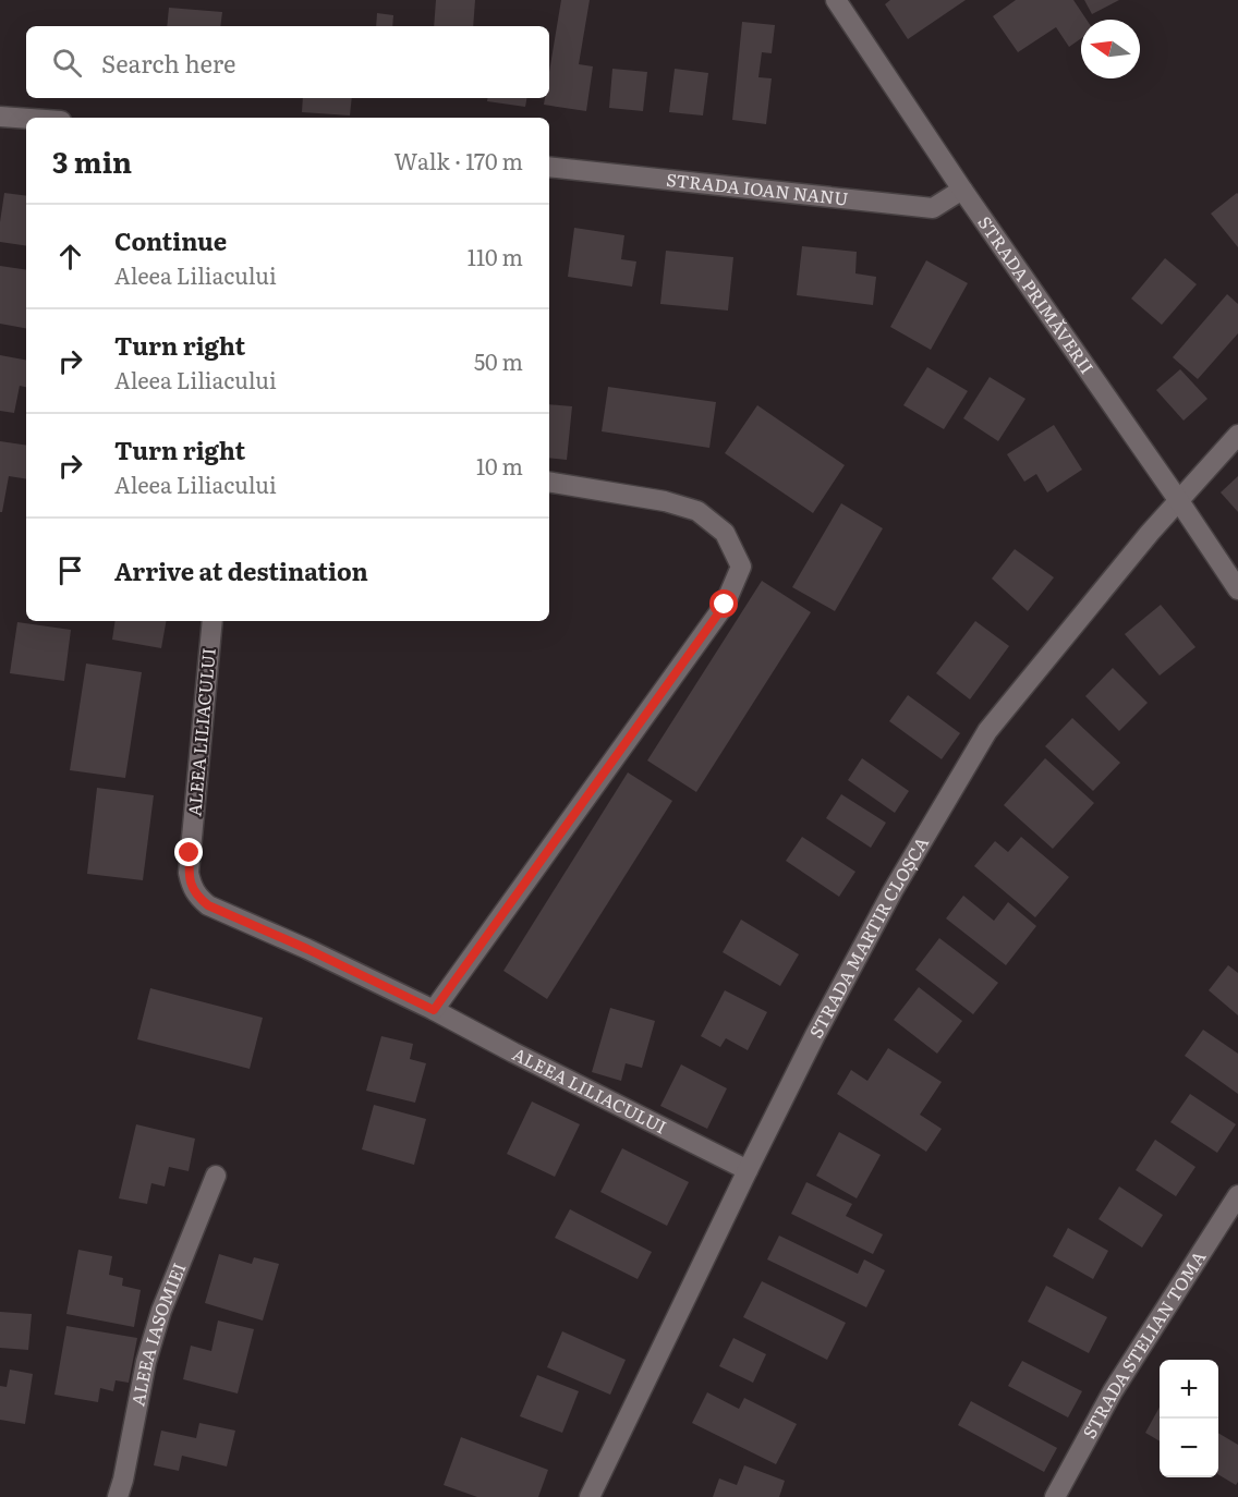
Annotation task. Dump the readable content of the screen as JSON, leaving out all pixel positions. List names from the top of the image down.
{
  "streets": {
    "street": [
      "STRADA IOAN NANU",
      "STRADA PRIMĂVERII",
      "ALEEA LILIACULUI",
      "STRADA MARTIR CLOȘCA",
      "ALEEA IASOMIEI",
      "STRADA STELIAN TOMA"
    ]
  },
  "crossings": [
    ["STRADA IOAN NANU", "STRADA PRIMĂVERII"],
    ["STRADA PRIMĂVERII", "STRADA MARTIR CLOȘCA"],
    ["ALEEA LILIACULUI", "STRADA MARTIR CLOȘCA"]
  ],
  "north": "left",
  "page": {
    "search": "Search here",
    "heading": ["3 min", "Walk · 170 m"],
    "list": [
      ["Continue", "Aleea Liliacului", "110 m"],
      ["Turn right", "Aleea Liliacului", "50 m"],
      ["Turn right", "Aleea Liliacului", "10 m"],
      "Arrive at destination"
    ],
    "map_buttons": ["+", "−"]
  }
}
